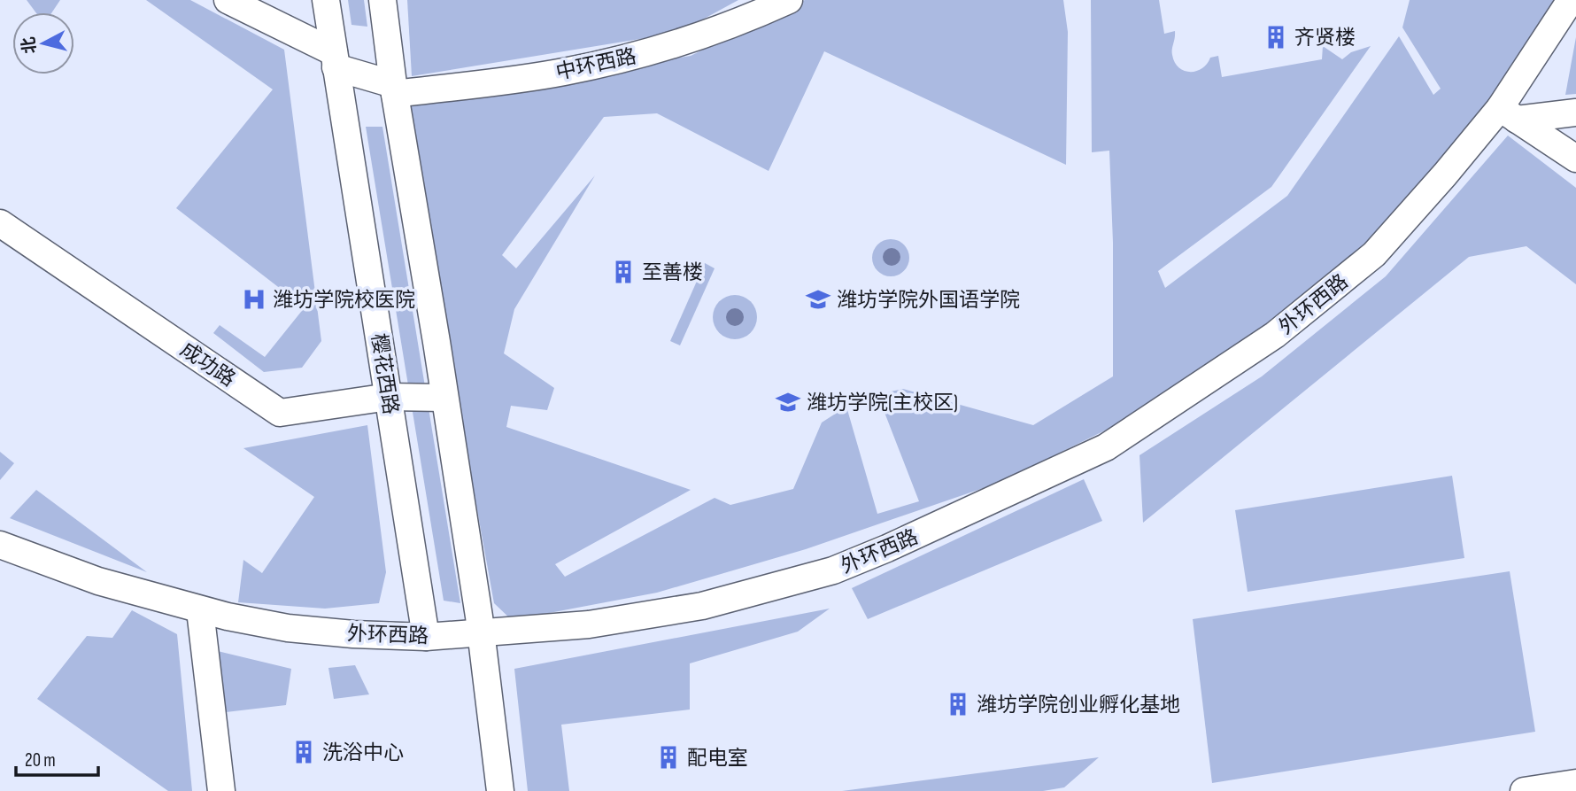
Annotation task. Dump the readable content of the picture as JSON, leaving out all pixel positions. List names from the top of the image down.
{
  "streets": {
    "street": [
      "中环西路",
      "外环西路",
      "成功路",
      "樱花西路"
    ]
  },
  "crossings": [
    ["中环西路", "樱花西路"],
    ["外环西路", "樱花西路"],
    ["成功路", "樱花西路"]
  ],
  "places": {
    "building": [
      "齐贤楼",
      "至善楼",
      "潍坊学院创业孵化基地",
      "洗浴中心",
      "配电室"
    ],
    "hospital": ["潍坊学院校医院"],
    "school or university": ["潍坊学院外国语学院", "潍坊学院(主校区)"]
  },
  "scale_bar": "20 m",
  "north": "left"
}
